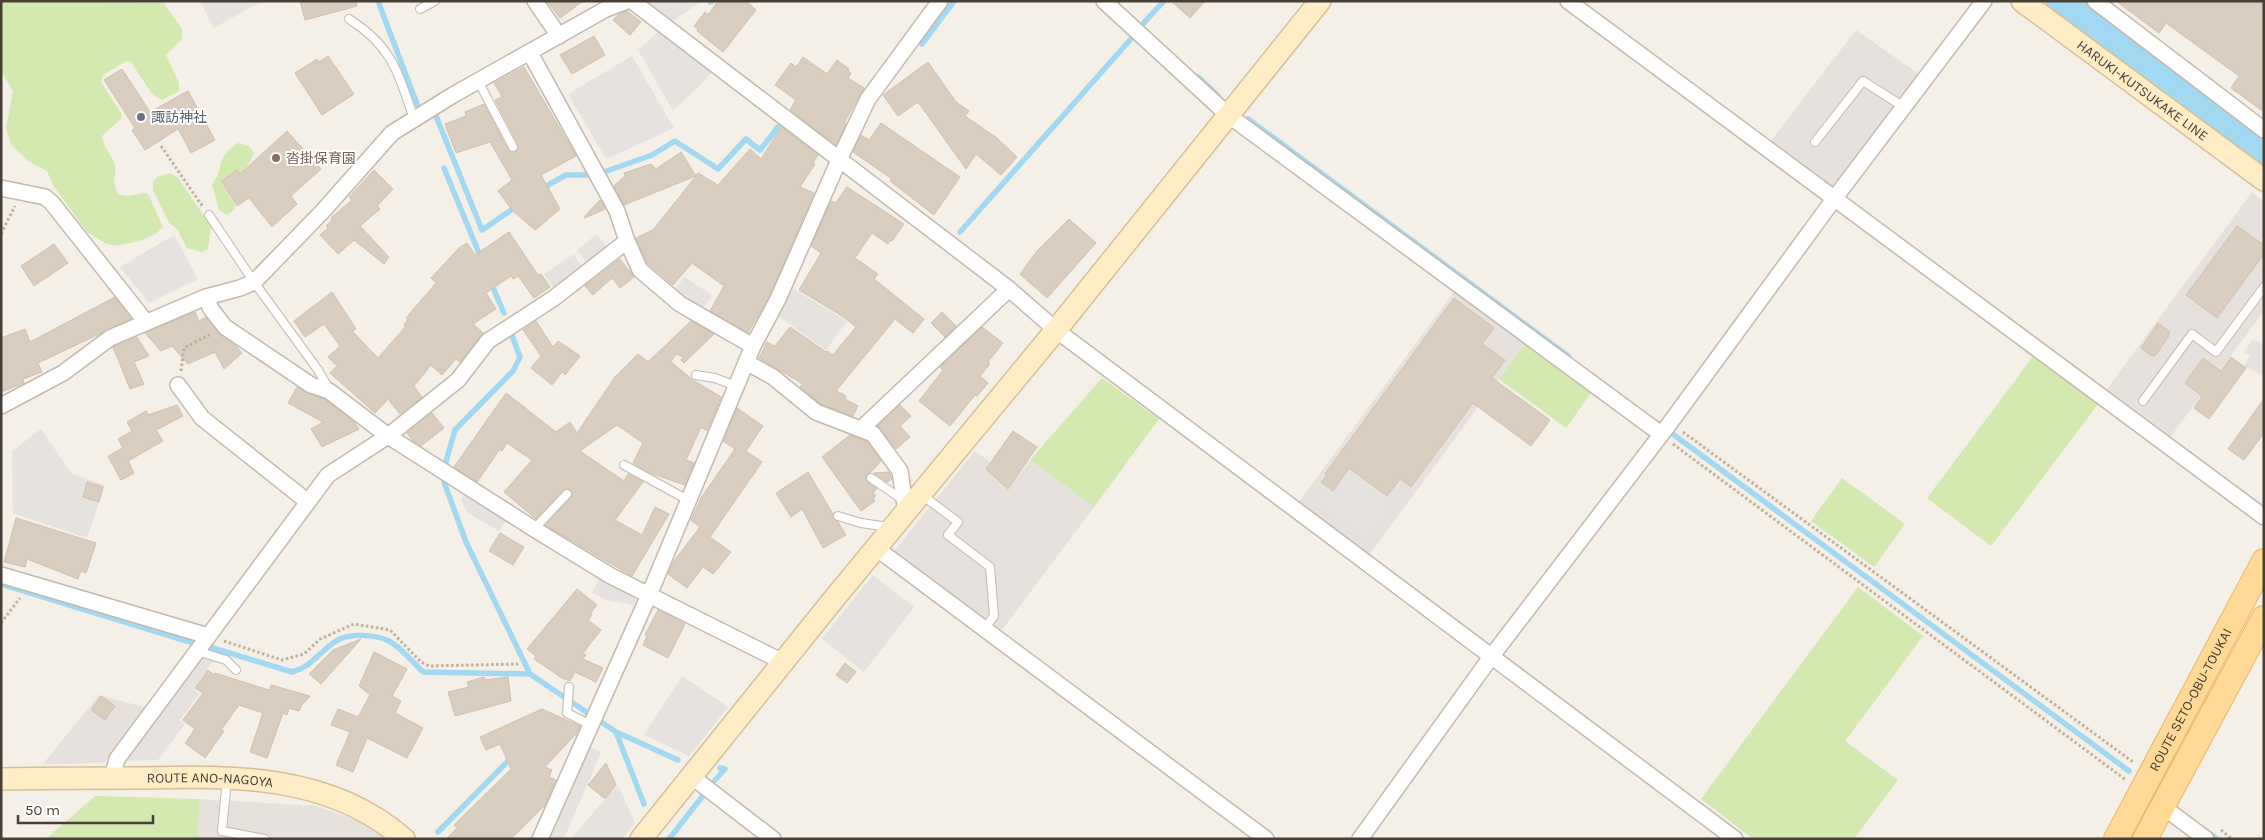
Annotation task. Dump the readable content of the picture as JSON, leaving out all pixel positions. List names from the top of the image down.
{
  "streets": {
    "main road": ["ROUTE SETO-OBU-TOUKAI"],
    "street": ["HARUKI-KUTSUKAKE LINE", "ROUTE ANO-NAGOYA"]
  },
  "places": ["諏訪神社", "沓掛保育園"],
  "scale_bar": "50 m"
}
